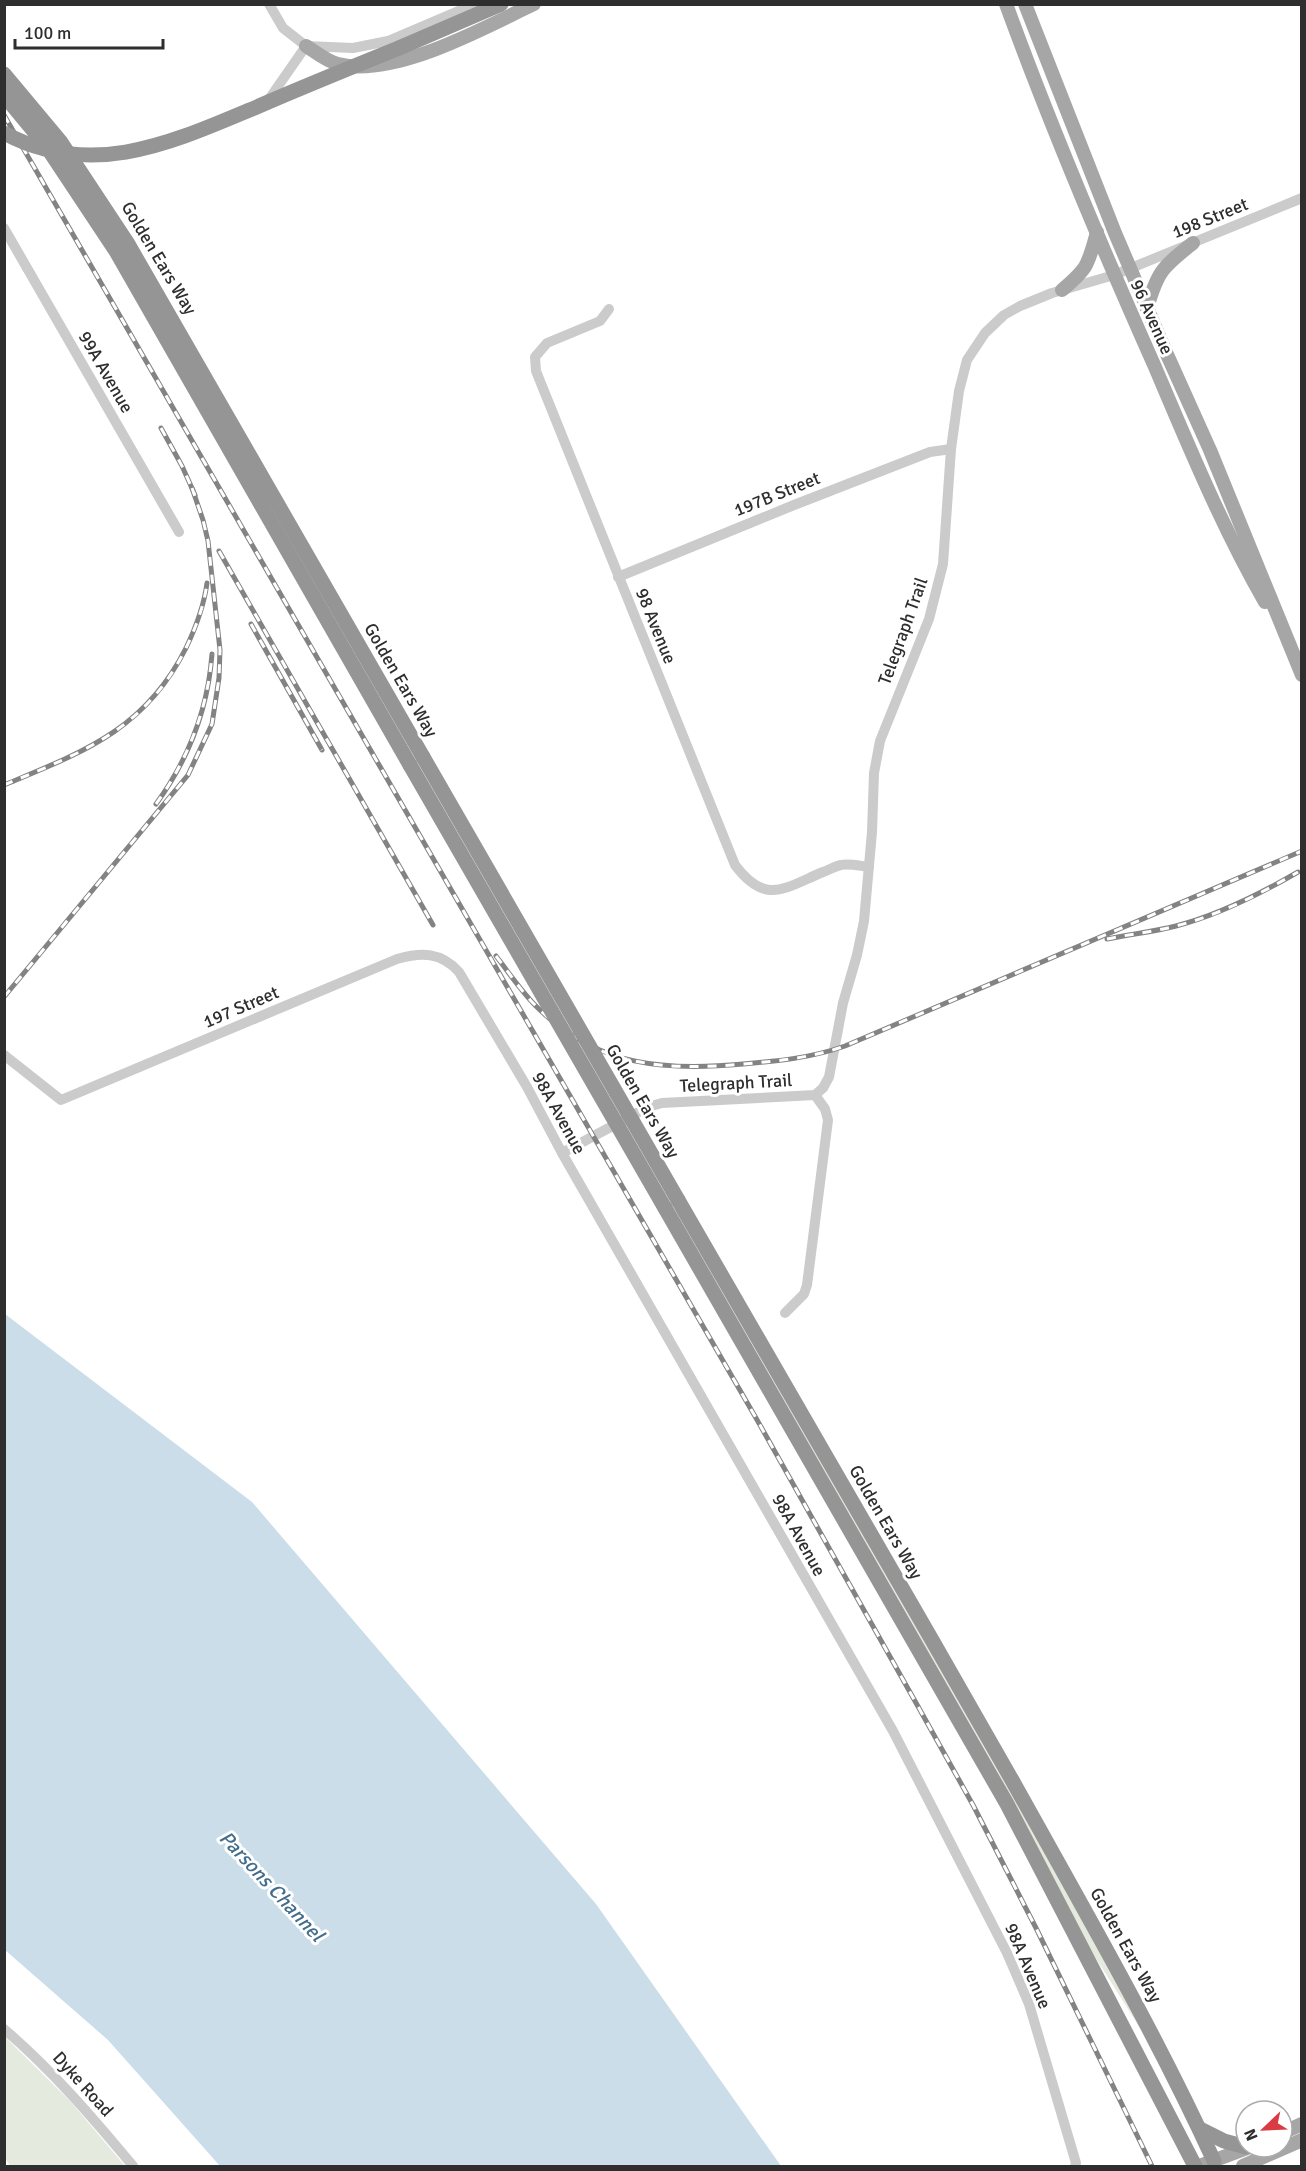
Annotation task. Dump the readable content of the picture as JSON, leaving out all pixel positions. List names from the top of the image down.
{
  "streets": {
    "highway": ["Golden Ears Way"],
    "main road": ["96 Avenue"],
    "street": [
      "198 Street",
      "99A Avenue",
      "197B Street",
      "98 Avenue",
      "Telegraph Trail",
      "197 Street",
      "98A Avenue",
      "Dyke Road"
    ]
  },
  "crossings": [
    ["198 Street", "96 Avenue"],
    ["198 Street", "Telegraph Trail"],
    ["96 Avenue", "Telegraph Trail"],
    ["197B Street", "98 Avenue"],
    ["197B Street", "Telegraph Trail"],
    ["98 Avenue", "Telegraph Trail"],
    ["Telegraph Trail", "98A Avenue"],
    ["197 Street", "98A Avenue"]
  ],
  "water": ["Parsons Channel"],
  "scale_bar": "100 m",
  "north": "bottom left"
}
